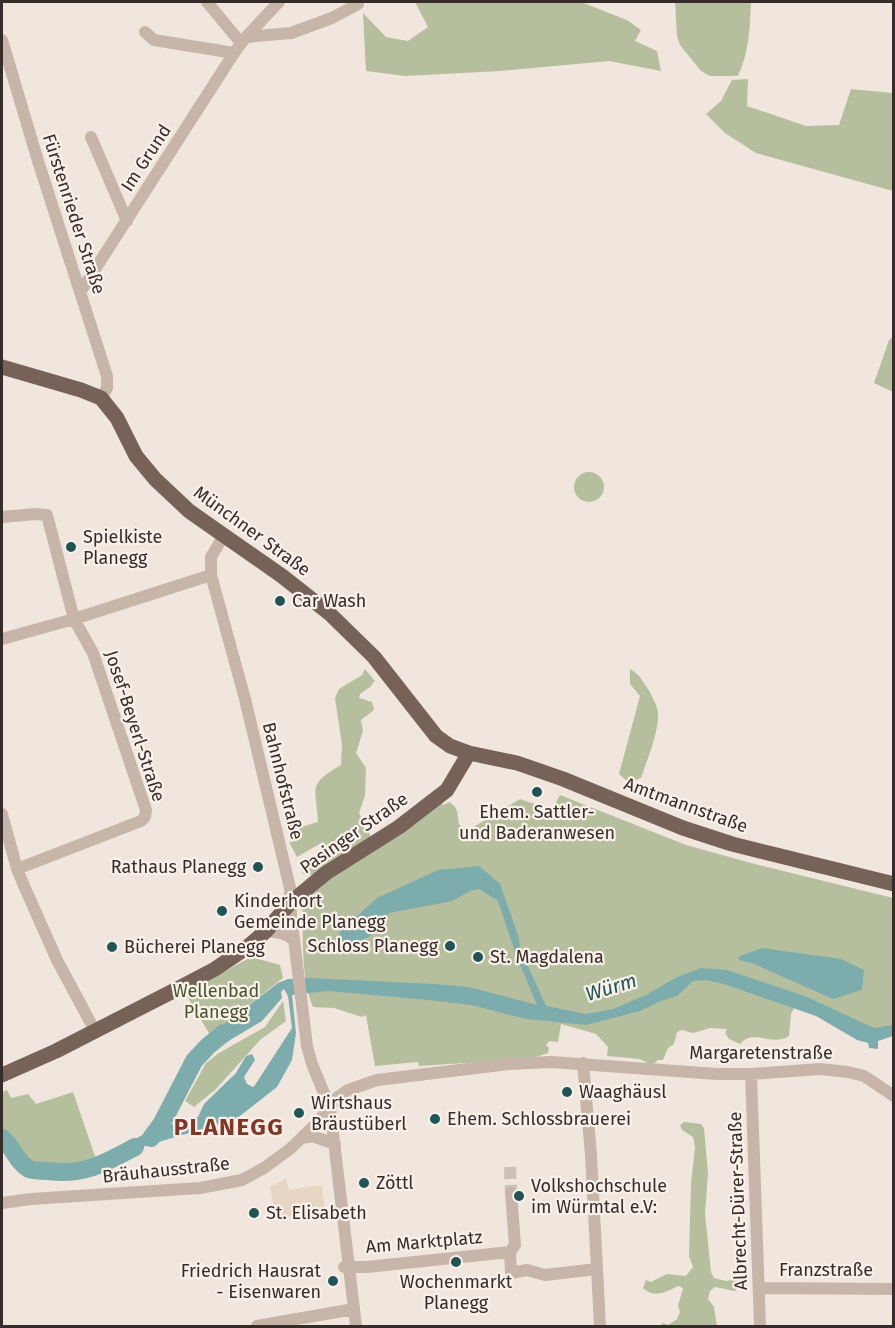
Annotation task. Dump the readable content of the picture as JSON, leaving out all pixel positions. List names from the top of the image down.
{
  "streets": {
    "main road": ["Münchner Straße", "Amtmannstraße", "Pasinger Straße"],
    "street": [
      "Im Grund",
      "Fürstenrieder Straße",
      "Josef-Beyerl-Straße",
      "Bahnhofstraße",
      "Margaretenstraße",
      "Bräuhausstraße",
      "Albrecht-Dürer-Straße",
      "Am Marktplatz",
      "Franzstraße"
    ]
  },
  "crossings": [
    ["Im Grund", "Fürstenrieder Straße"],
    ["Fürstenrieder Straße", "Münchner Straße"],
    ["Münchner Straße", "Bahnhofstraße"],
    ["Münchner Straße", "Amtmannstraße"],
    ["Münchner Straße", "Pasinger Straße"],
    ["Bahnhofstraße", "Pasinger Straße"],
    ["Bahnhofstraße", "Bräuhausstraße"],
    ["Bahnhofstraße", "Am Marktplatz"],
    ["Amtmannstraße", "Pasinger Straße"],
    ["Margaretenstraße", "Bräuhausstraße"],
    ["Margaretenstraße", "Albrecht-Dürer-Straße"],
    ["Albrecht-Dürer-Straße", "Franzstraße"]
  ],
  "districts": ["PLANEGG"],
  "water": ["Würm"],
  "parks": ["Wellenbad Planegg"],
  "places": [
    "Spielkiste Planegg",
    "Car Wash",
    "Ehem. Sattler- und Baderanwesen",
    "Rathaus Planegg",
    "Kinderhort Gemeinde Planegg",
    "Schloss Planegg",
    "Bücherei Planegg",
    "St. Magdalena",
    "Waaghäusl",
    "Wirtshaus Bräustüberl",
    "Ehem. Schlossbrauerei",
    "Zöttl",
    "Volkshochschule im Würmtal e.V:",
    "St. Elisabeth",
    "Wochenmarkt Planegg",
    "Friedrich Hausrat - Eisenwaren"
  ]
}
